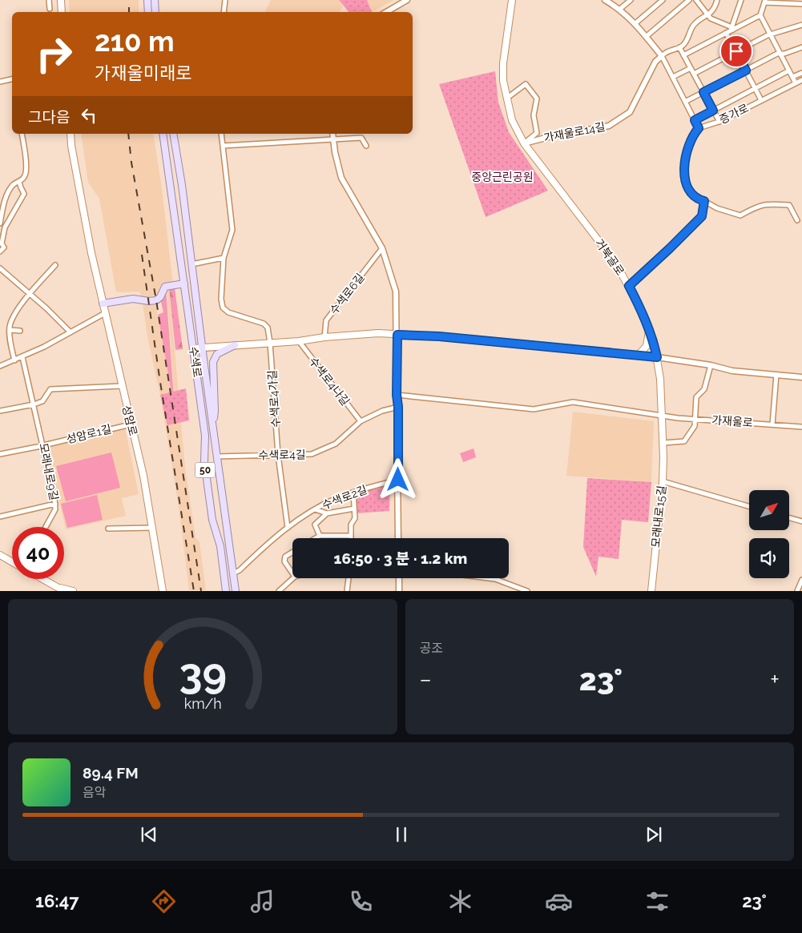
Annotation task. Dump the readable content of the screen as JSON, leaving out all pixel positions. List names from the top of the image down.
{
  "streets": {
    "main road": [
      "거북골로",
      "수색로",
      "성암로",
      "50",
      "모래내로15길"
    ],
    "street": [
      "증가로",
      "가재울로14길",
      "수색로6길",
      "수색로4나길",
      "수색로4가길",
      "가재울로",
      "성암로1길",
      "수색로4길",
      "모래내로9길",
      "수색로2길"
    ]
  },
  "crossings": [
    ["가재울로14길", "거북골로"],
    ["거북골로", "모래내로15길"],
    ["수색로", "수색로4길"],
    ["수색로", "수색로2길"],
    ["수색로4나길", "수색로4길"],
    ["수색로4가길", "수색로4길"],
    ["성암로", "성암로1길"],
    ["가재울로", "모래내로15길"],
    ["성암로1길", "모래내로9길"]
  ],
  "parks": ["중앙근린공원"],
  "north": "top right",
  "page": {
    "turn": ["210 m", "가재울미래로"],
    "then": "그다음",
    "limit": "40",
    "trip": "16:50 · 3 분 · 1.2 km",
    "tile": "공조",
    "heat": ["−", "23°", "+"],
    "song": ["89.4 FM", "음악"],
    "tabs": ["16:47", "23°"],
    "gauge": ["39", "km/h"]
  }
}
